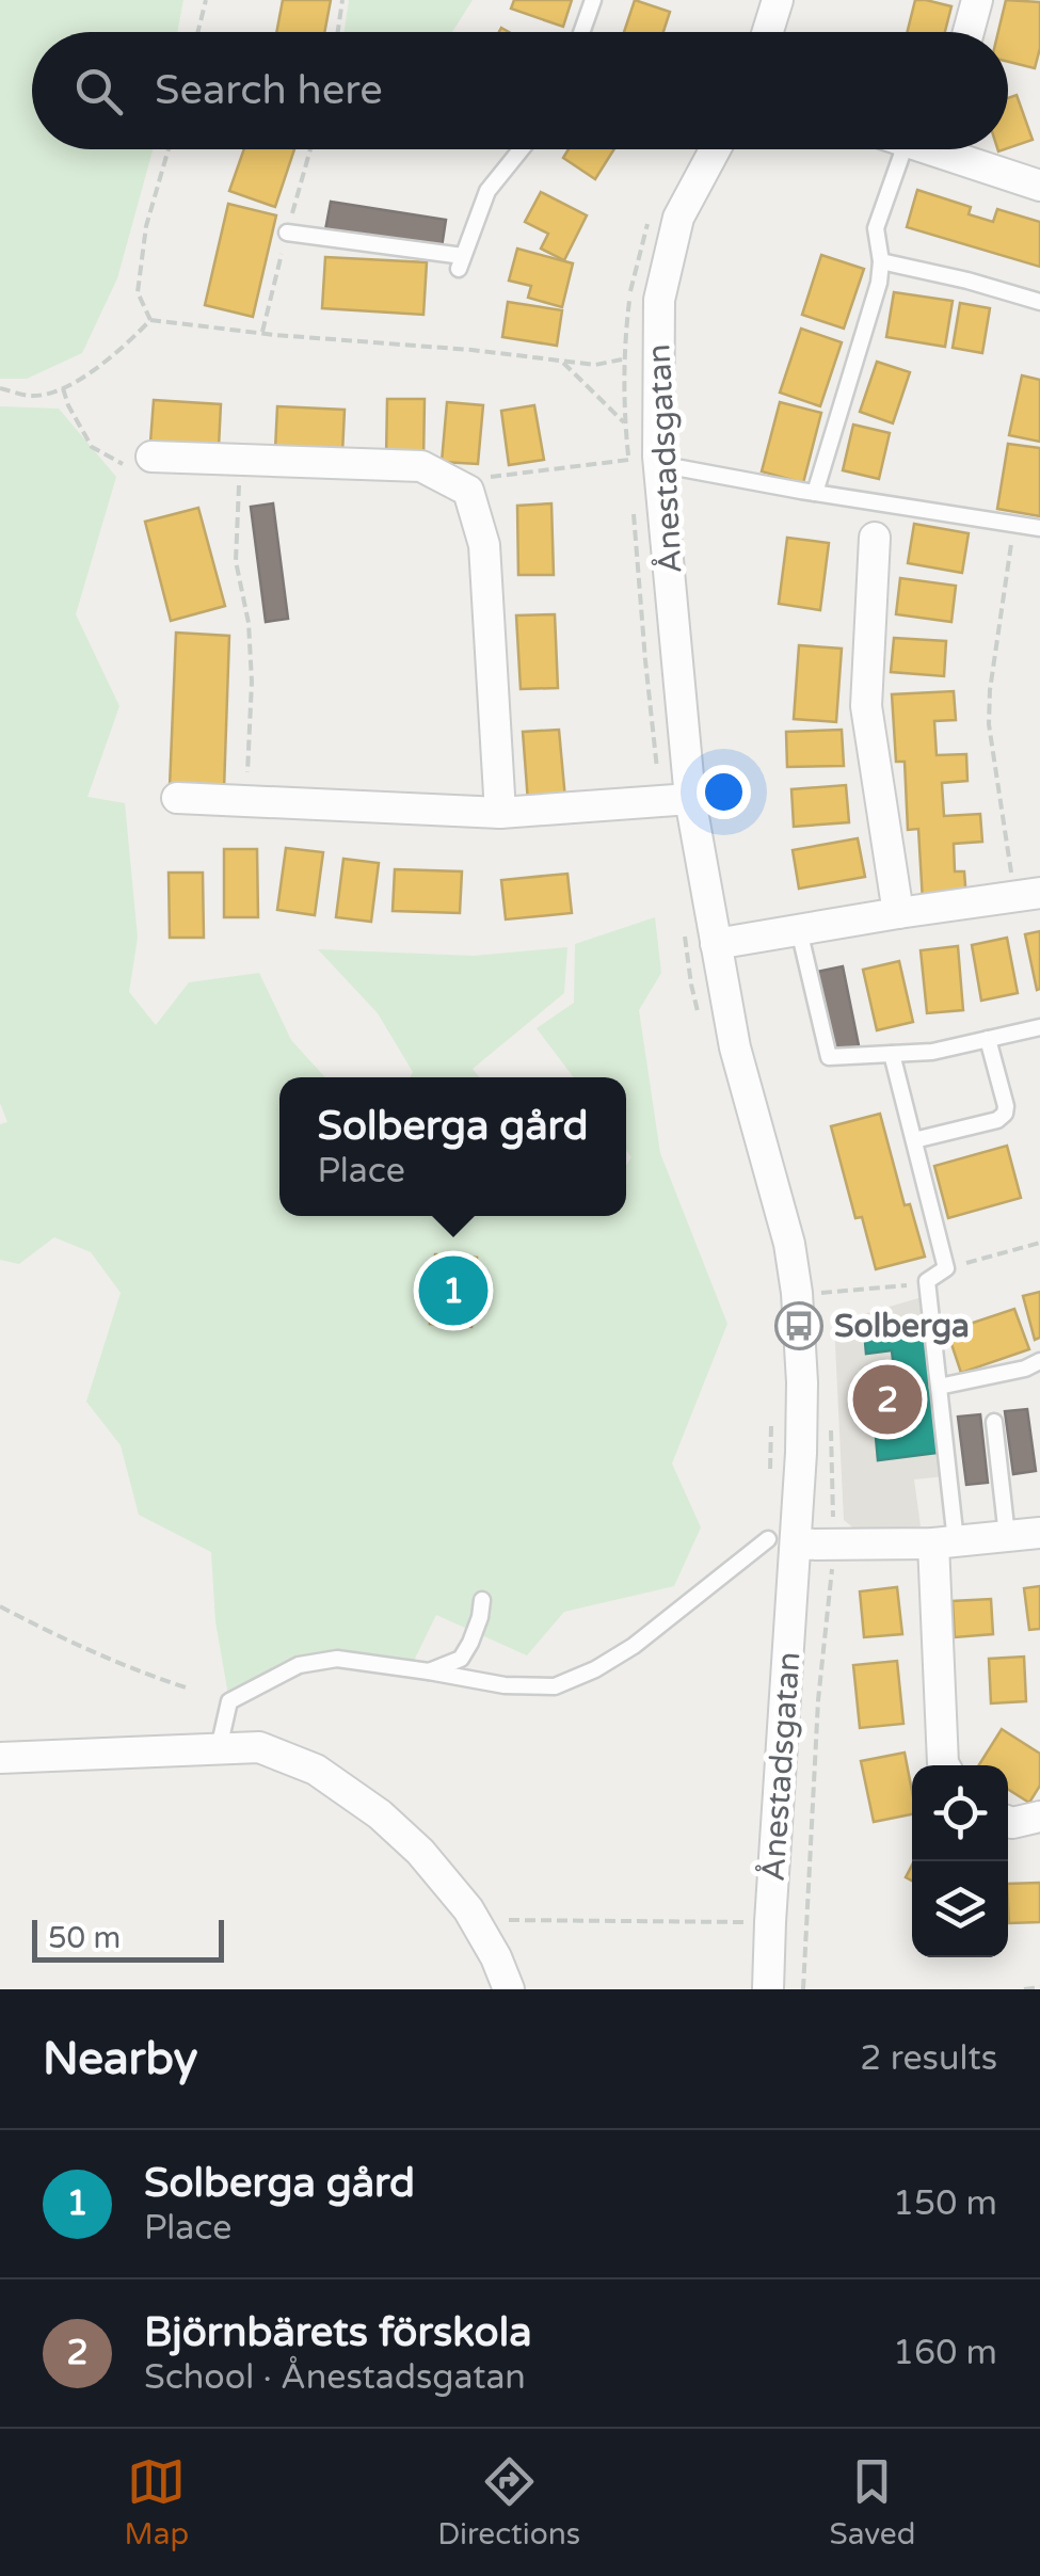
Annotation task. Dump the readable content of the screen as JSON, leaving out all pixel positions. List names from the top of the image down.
{
  "streets": {
    "street": ["Ånestadsgatan"]
  },
  "places": {
    "bus stop": ["Solberga"]
  },
  "scale_bar": "50 m",
  "page": {
    "search": "Search here",
    "popup": ["Solberga gård", "Place"],
    "pins": ["1", "2"],
    "scale": "50 m",
    "heading": ["Nearby", "2 results"],
    "list": [
      {
        "mark": "1",
        "name": "Solberga gård",
        "note": "Place",
        "value": "150 m"
      },
      {
        "mark": "2",
        "name": "Björnbärets förskola",
        "note": "School · Ånestadsgatan",
        "value": "160 m"
      }
    ],
    "nav": ["Map", "Directions", "Saved"]
  }
}
